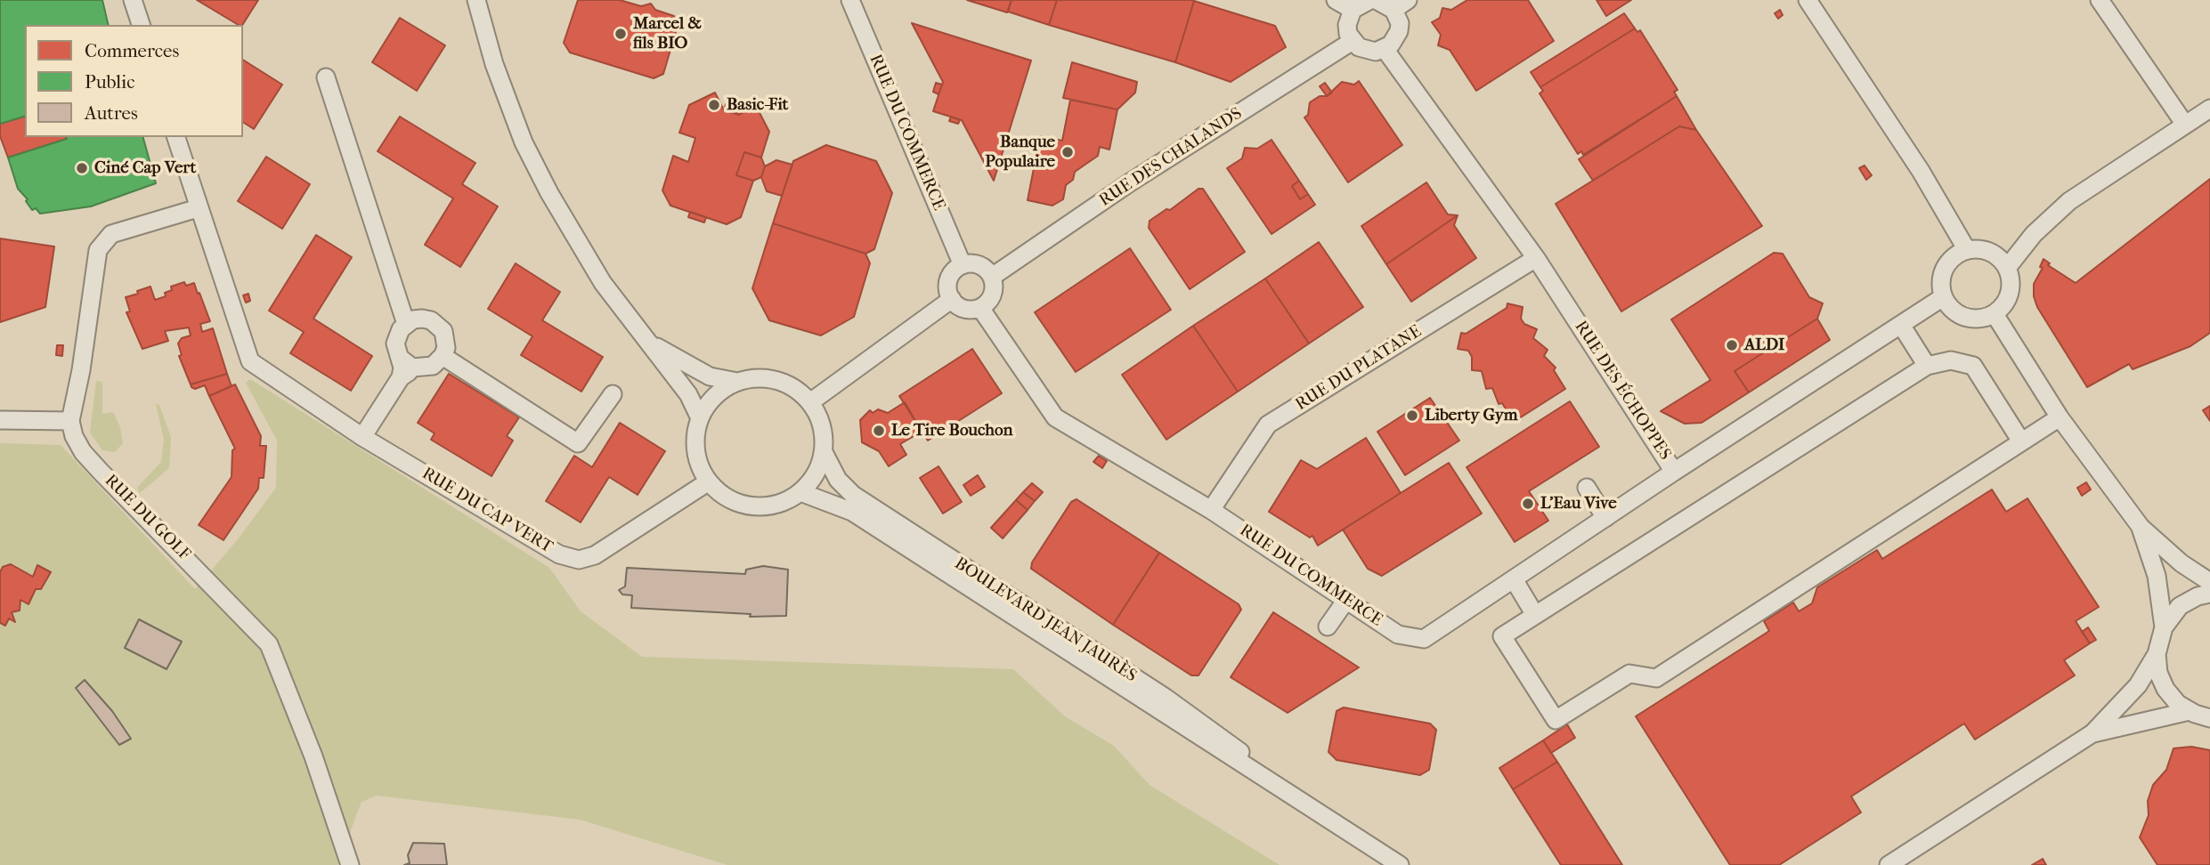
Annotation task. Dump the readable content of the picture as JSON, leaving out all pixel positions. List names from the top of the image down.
{
  "streets": {
    "street": [
      "RUE DU COMMERCE",
      "RUE DES CHALANDS",
      "RUE DU PLATANE",
      "RUE DES ÉCHOPPES",
      "RUE DU CAP VERT",
      "RUE DU GOLF",
      "BOULEVARD JEAN JAURÈS"
    ]
  },
  "crossings": [
    ["RUE DU COMMERCE", "RUE DES CHALANDS"],
    ["RUE DU COMMERCE", "RUE DU PLATANE"],
    ["RUE DU COMMERCE", "RUE DES ÉCHOPPES"],
    ["RUE DU PLATANE", "RUE DES ÉCHOPPES"],
    ["RUE DU CAP VERT", "BOULEVARD JEAN JAURÈS"]
  ],
  "places": [
    "Marcel & fils BIO",
    "Basic-Fit",
    "Banque Populaire",
    "Ciné Cap Vert",
    "ALDI",
    "Liberty Gym",
    "Le Tire Bouchon",
    "L'Eau Vive"
  ],
  "legend": ["Commerces", "Public", "Autres"]
}
